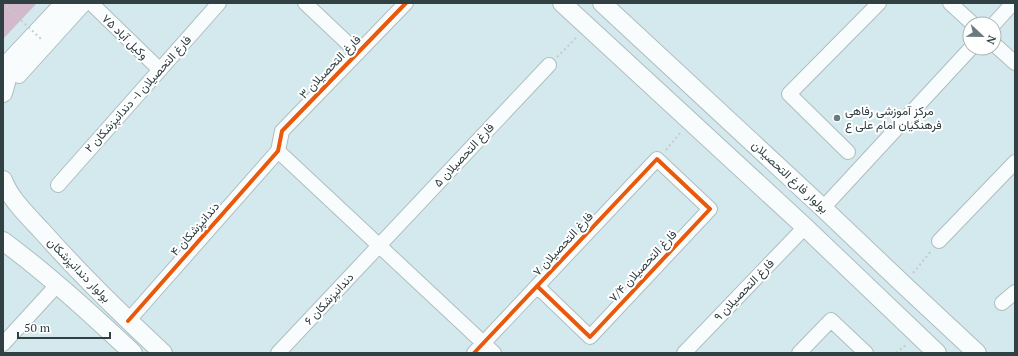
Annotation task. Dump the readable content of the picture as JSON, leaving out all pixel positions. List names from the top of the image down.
{
  "streets": {
    "main road": ["بولوار فارغ التحصیلان", "بولوار دندانپزشکان"],
    "street": [
      "وکیل آباد ۷۵",
      "فارغ التحصیلان ۳",
      "فارغ التحصیلان ۱- دندانپزشکان ۲",
      "فارغ التحصیلان ۵",
      "دندانپزشکان ۴",
      "فارغ التحصیلان ۷",
      "فارغ التحصیلان ۷/۴",
      "فارغ التحصیلان ۹",
      "دندانپزشکان ۶"
    ]
  },
  "crossings": [
    ["وکیل آباد ۷۵", "فارغ التحصیلان ۱- دندانپزشکان ۲"],
    ["فارغ التحصیلان ۳", "دندانپزشکان ۴"],
    ["فارغ التحصیلان ۵", "دندانپزشکان ۶"],
    ["دندانپزشکان ۴", "بولوار دندانپزشکان"],
    ["فارغ التحصیلان ۷", "فارغ التحصیلان ۷/۴"]
  ],
  "places": ["مرکز آموزشی رفاهی فرهنگیان امام علی ع"],
  "scale_bar": "50 m",
  "north": "right"
}
